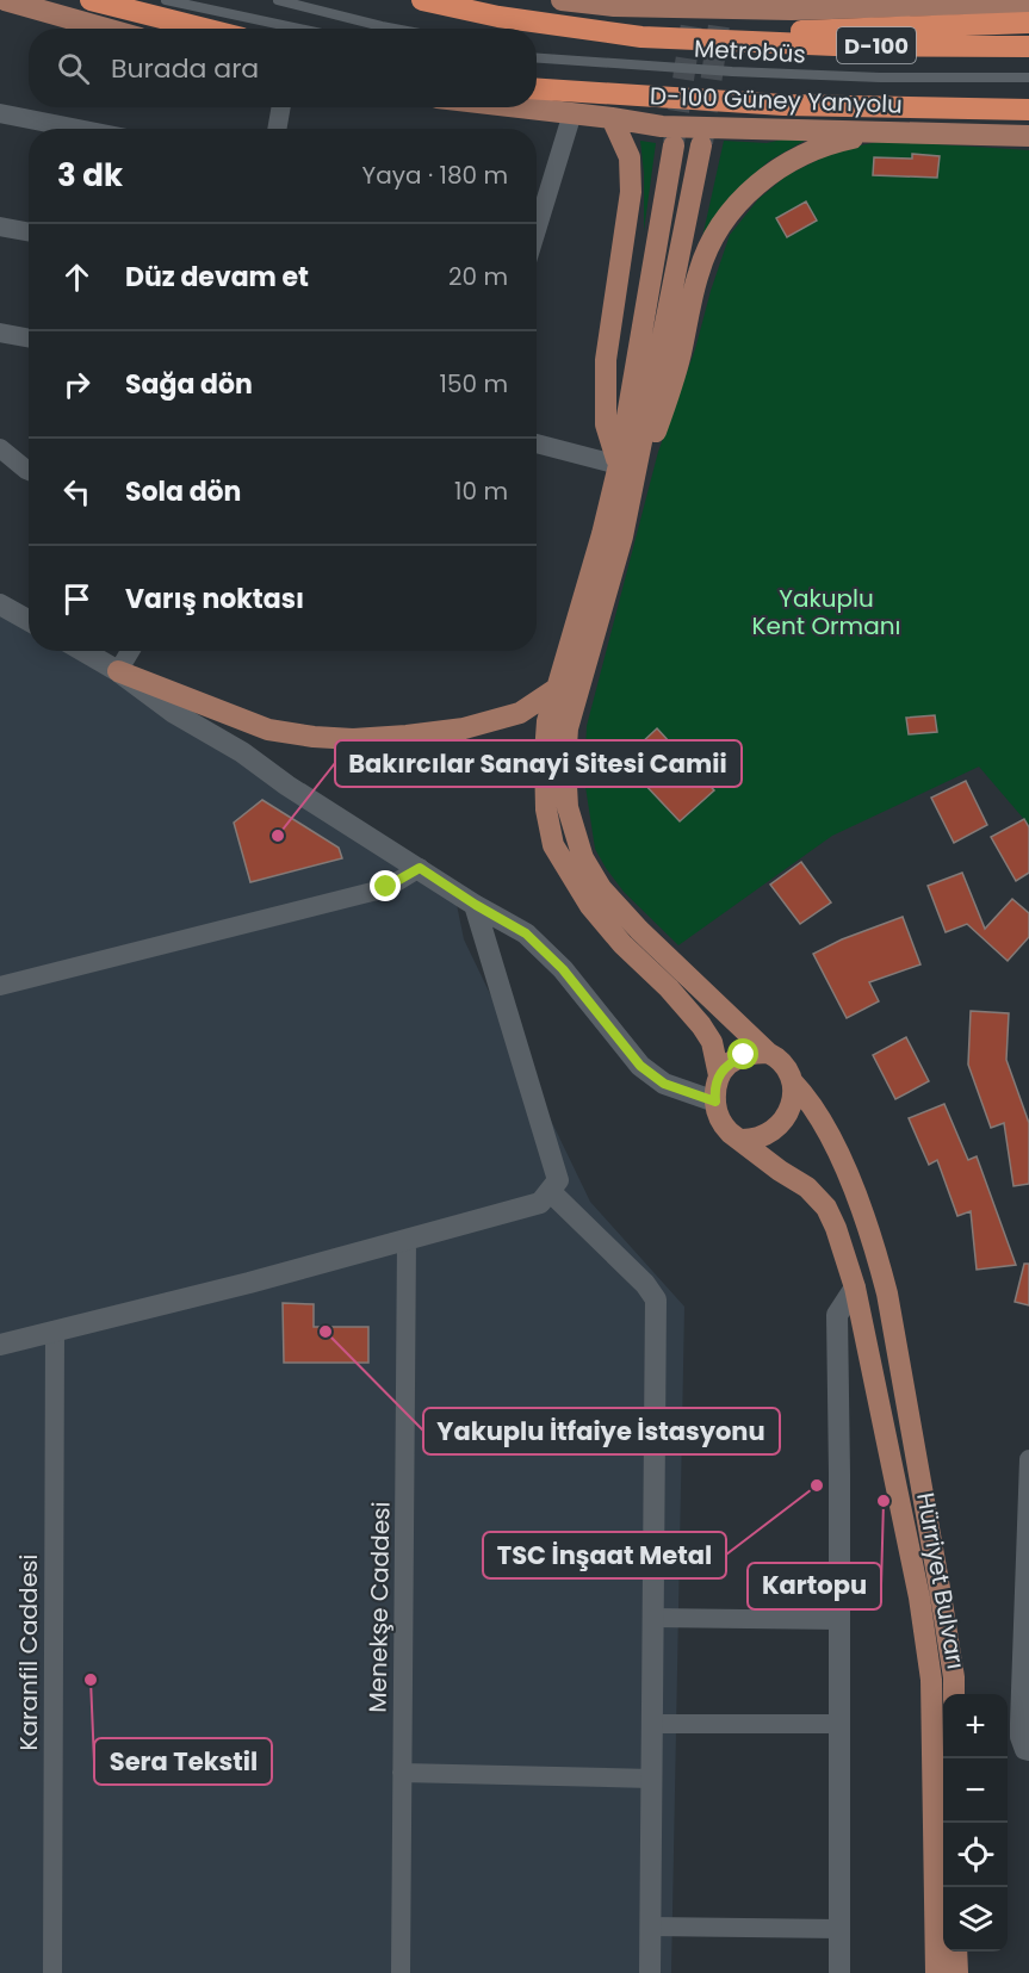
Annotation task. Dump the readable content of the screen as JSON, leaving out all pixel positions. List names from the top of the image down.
{
  "streets": {
    "highway": ["D-100"],
    "main road": ["D-100 Güney Yanyolu", "Hürriyet Bulvarı"],
    "street": ["Menekşe Caddesi", "Karanfil Caddesi"],
    "lane": ["Metrobüs"]
  },
  "parks": ["Yakuplu Kent Ormanı"],
  "places": [
    "Bakırcılar Sanayi Sitesi Camii",
    "Yakuplu İtfaiye İstasyonu",
    "TSC İnşaat Metal",
    "Kartopu",
    "Sera Tekstil"
  ],
  "page": {
    "search": "Burada ara",
    "heading": ["3 dk", "Yaya · 180 m"],
    "list": [
      ["Düz devam et", "20 m"],
      ["Sağa dön", "150 m"],
      ["Sola dön", "10 m"],
      "Varış noktası"
    ],
    "map_buttons": ["+", "−"]
  }
}
